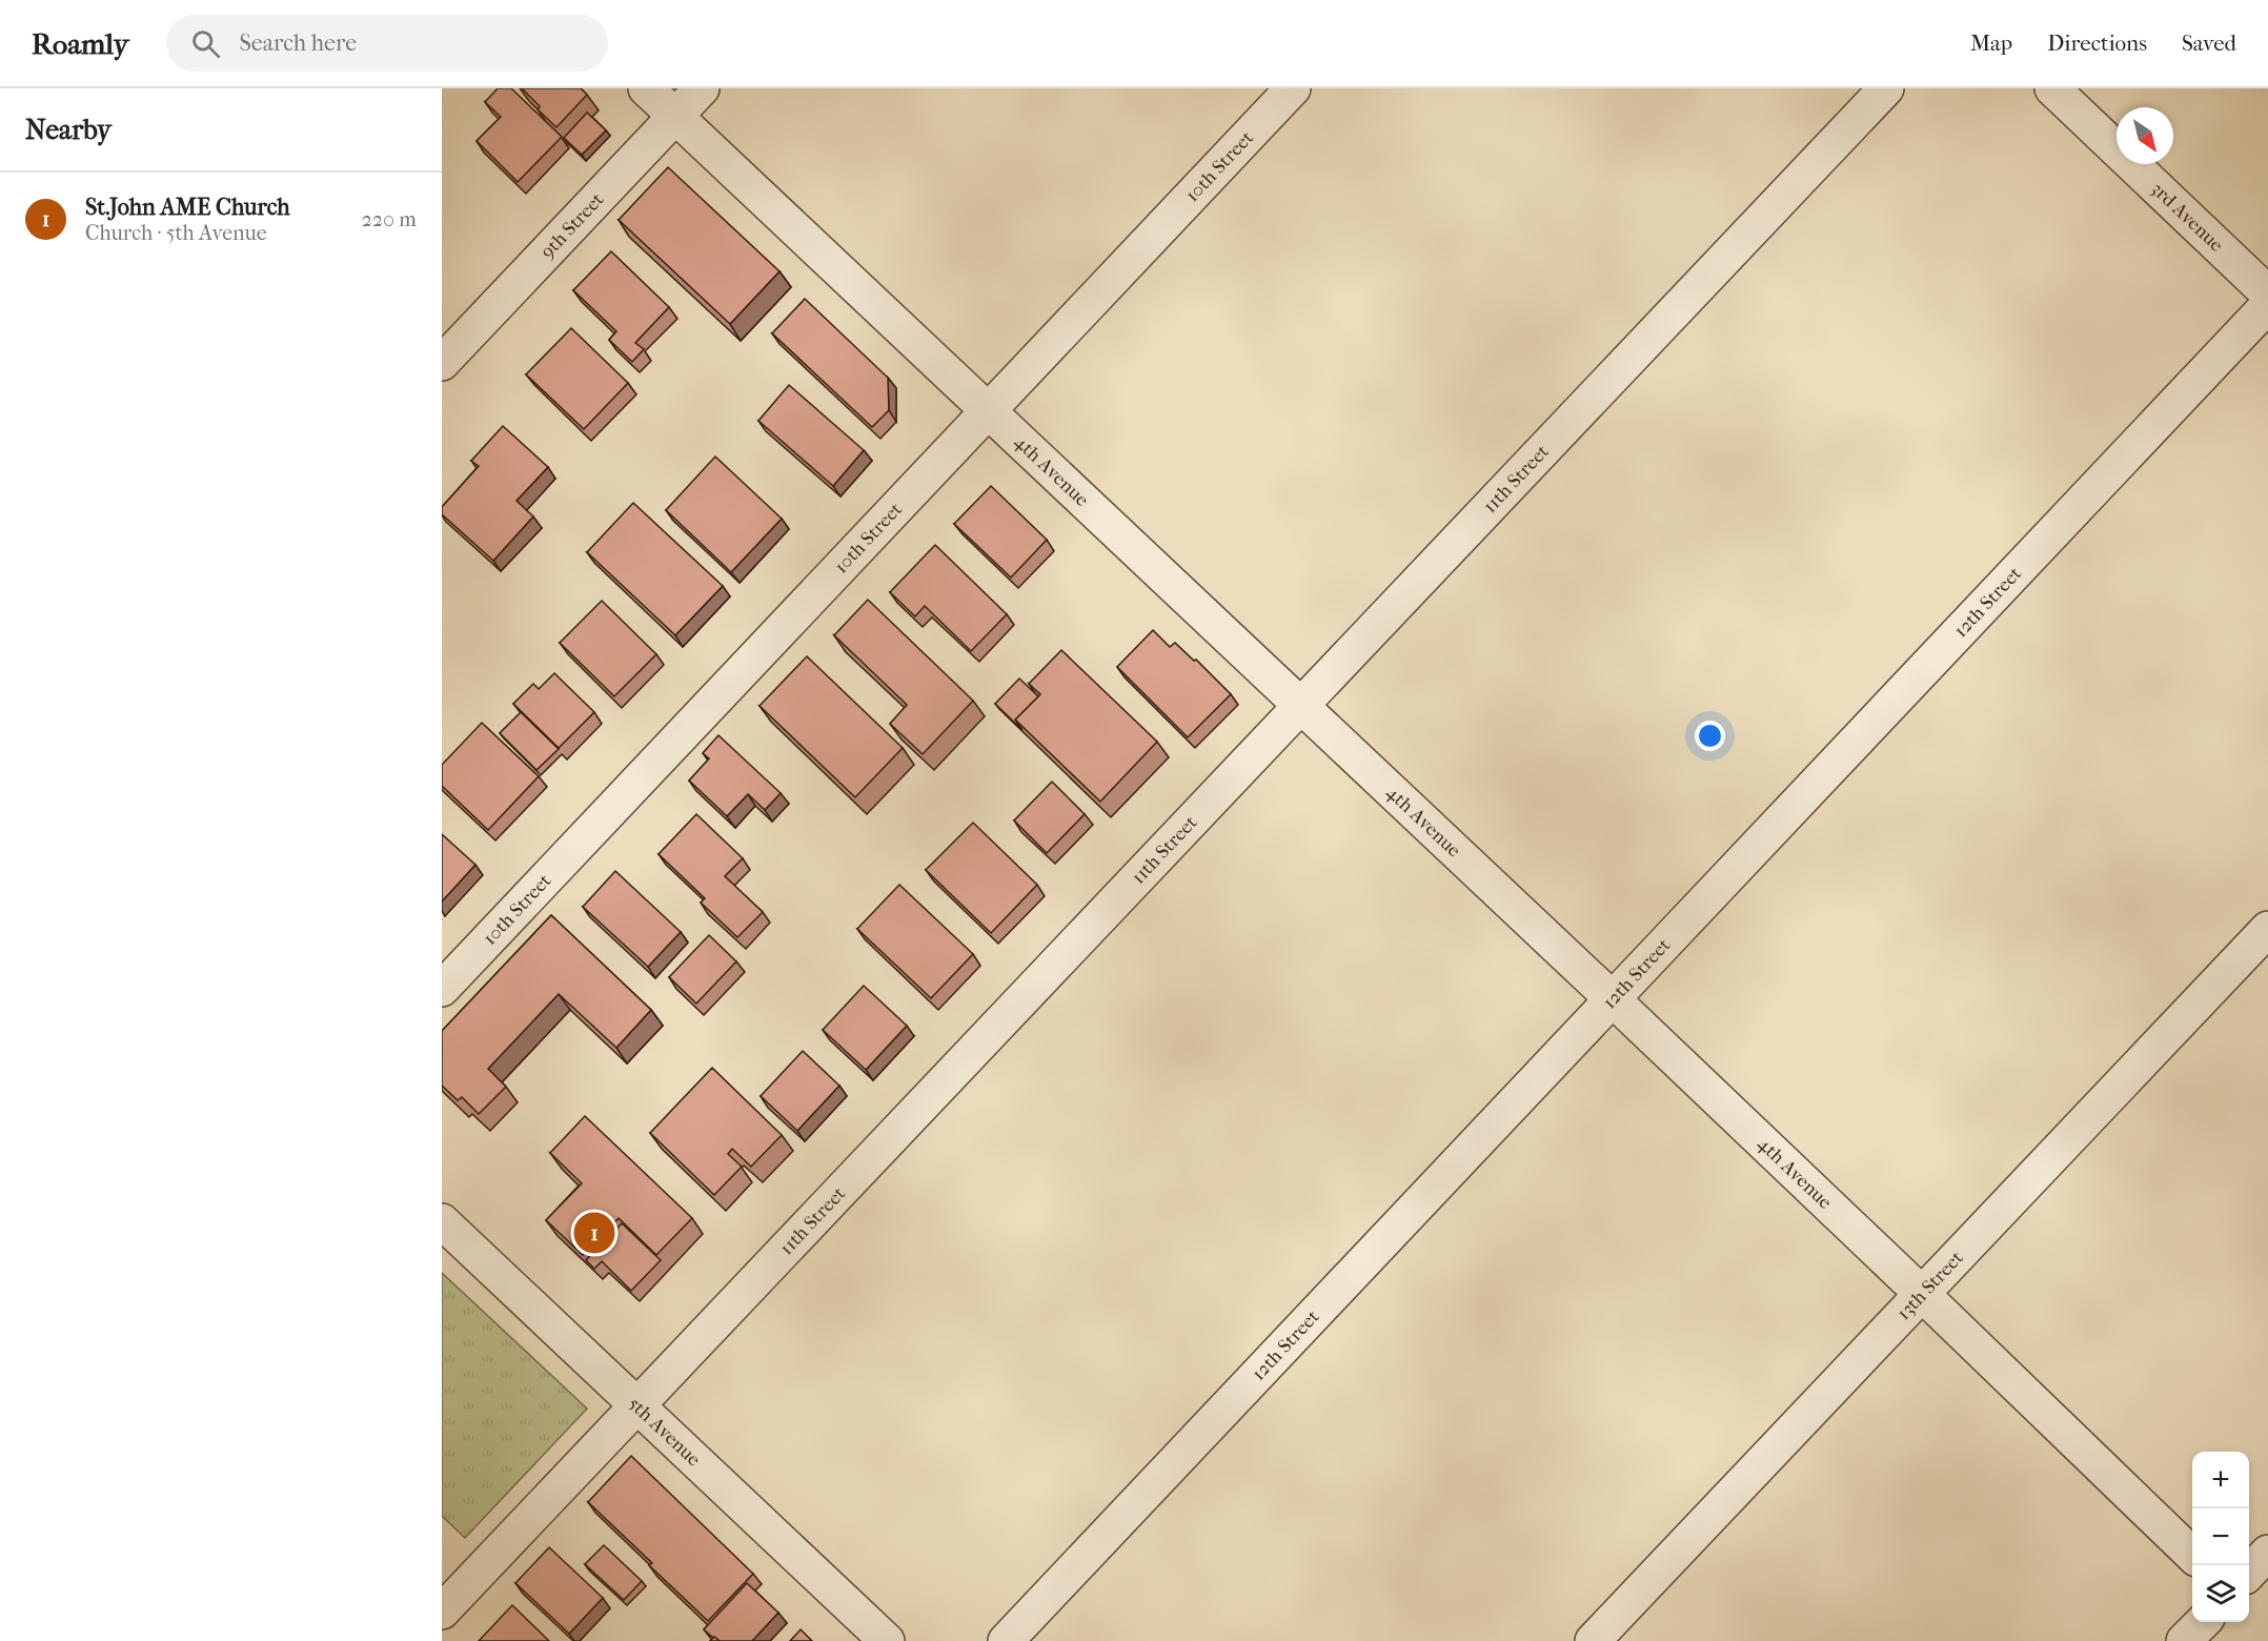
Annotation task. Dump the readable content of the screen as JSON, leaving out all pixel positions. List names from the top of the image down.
{
  "streets": {
    "street": [
      "10th Street",
      "3rd Avenue",
      "9th Street",
      "4th Avenue",
      "11th Street",
      "12th Street",
      "13th Street",
      "5th Avenue"
    ]
  },
  "crossings": [
    ["10th Street", "4th Avenue"],
    ["9th Street", "4th Avenue"],
    ["4th Avenue", "11th Street"],
    ["4th Avenue", "12th Street"],
    ["4th Avenue", "13th Street"],
    ["11th Street", "5th Avenue"]
  ],
  "north": "bottom right",
  "page": {
    "header": "Roamly",
    "search": "Search here",
    "nav": ["Map", "Directions", "Saved"],
    "heading": "Nearby",
    "list": [
      {
        "mark": "1",
        "name": "St.John AME Church",
        "note": "Church · 5th Avenue",
        "value": "220 m"
      }
    ],
    "pins": "1",
    "map_buttons": ["+", "−"]
  }
}
